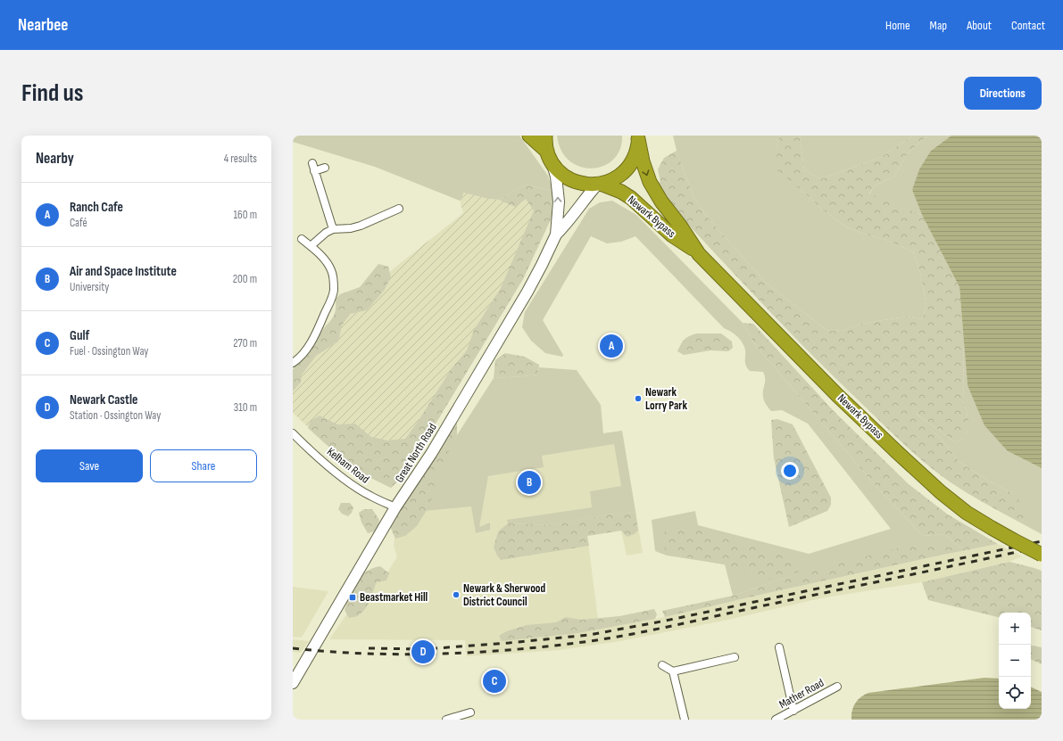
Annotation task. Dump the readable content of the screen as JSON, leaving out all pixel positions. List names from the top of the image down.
{
  "streets": {
    "highway": ["Newark Bypass"],
    "main road": ["Great North Road"],
    "street": ["Kelham Road", "Mather Road"]
  },
  "crossings": [
    ["Newark Bypass", "Great North Road"],
    ["Great North Road", "Kelham Road"]
  ],
  "places": {
    "other": ["Newark Lorry Park", "Newark & Sherwood District Council"],
    "transit": ["Beastmarket Hill"]
  },
  "page": {
    "header": "Nearbee",
    "nav": [
      "Home",
      "Map",
      "About",
      "Contact"
    ],
    "buttons": [
      "Directions",
      ["Save", "Share"]
    ],
    "title": "Find us",
    "heading": ["Nearby", "4 results"],
    "list": [
      {
        "mark": "A",
        "name": "Ranch Cafe",
        "note": "Café",
        "value": "160 m"
      },
      {
        "mark": "B",
        "name": "Air and Space Institute",
        "note": "University",
        "value": "200 m"
      },
      {
        "mark": "C",
        "name": "Gulf",
        "note": "Fuel · Ossington Way",
        "value": "270 m"
      },
      {
        "mark": "D",
        "name": "Newark Castle",
        "note": "Station · Ossington Way",
        "value": "310 m"
      }
    ],
    "pins": [
      "A",
      "B",
      "D",
      "C"
    ],
    "map_buttons": ["+", "−"]
  }
}
